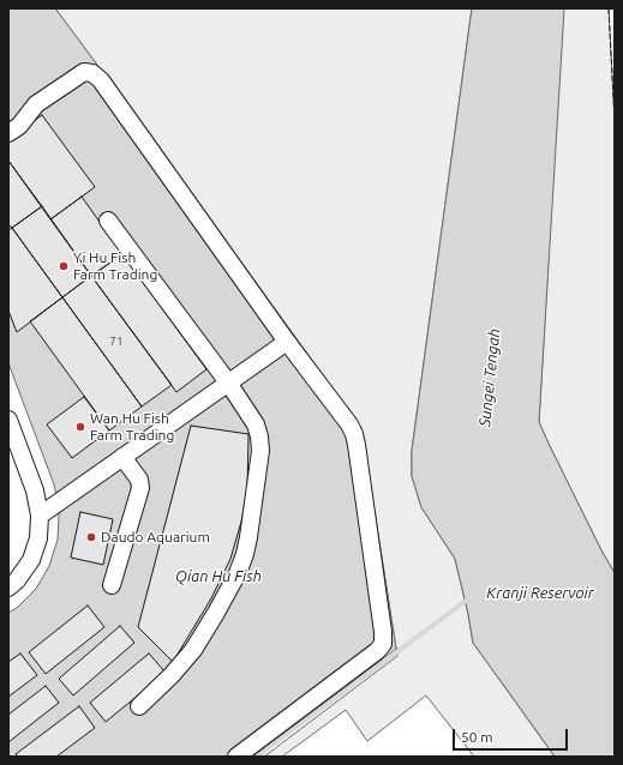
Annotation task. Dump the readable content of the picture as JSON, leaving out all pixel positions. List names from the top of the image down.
{
  "water": ["Sungei Tengah", "Qian Hu Fish", "Kranji Reservoir"],
  "places": ["Yi Hu Fish Farm Trading", "Wan Hu Fish Farm Trading", "Daudo Aquarium"],
  "house_numbers": ["71"],
  "scale_bar": "50 m"
}
